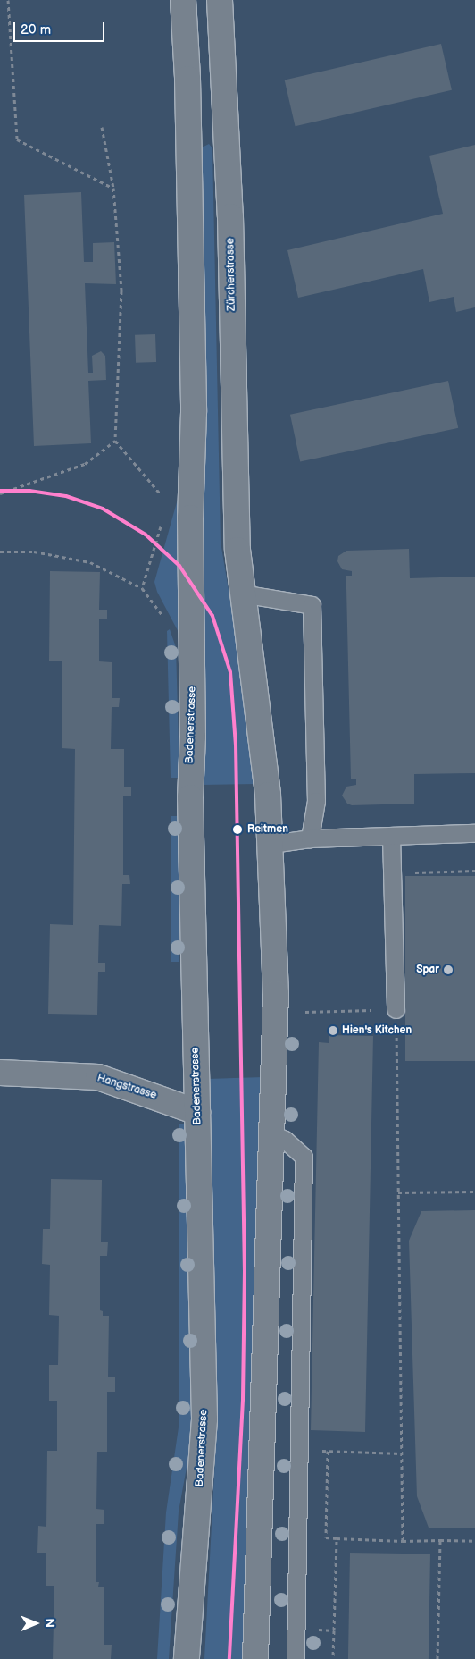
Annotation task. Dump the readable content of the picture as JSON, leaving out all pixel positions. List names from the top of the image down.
{
  "streets": {
    "main road": ["Zürcherstrasse", "Badenerstrasse", "Hangstrasse"]
  },
  "crossings": [
    ["Badenerstrasse", "Hangstrasse"]
  ],
  "places": ["Reitmen", "Spar", "Hien's Kitchen"],
  "lines": ["tram line 20"],
  "scale_bar": "20 m",
  "north": "right"
}
